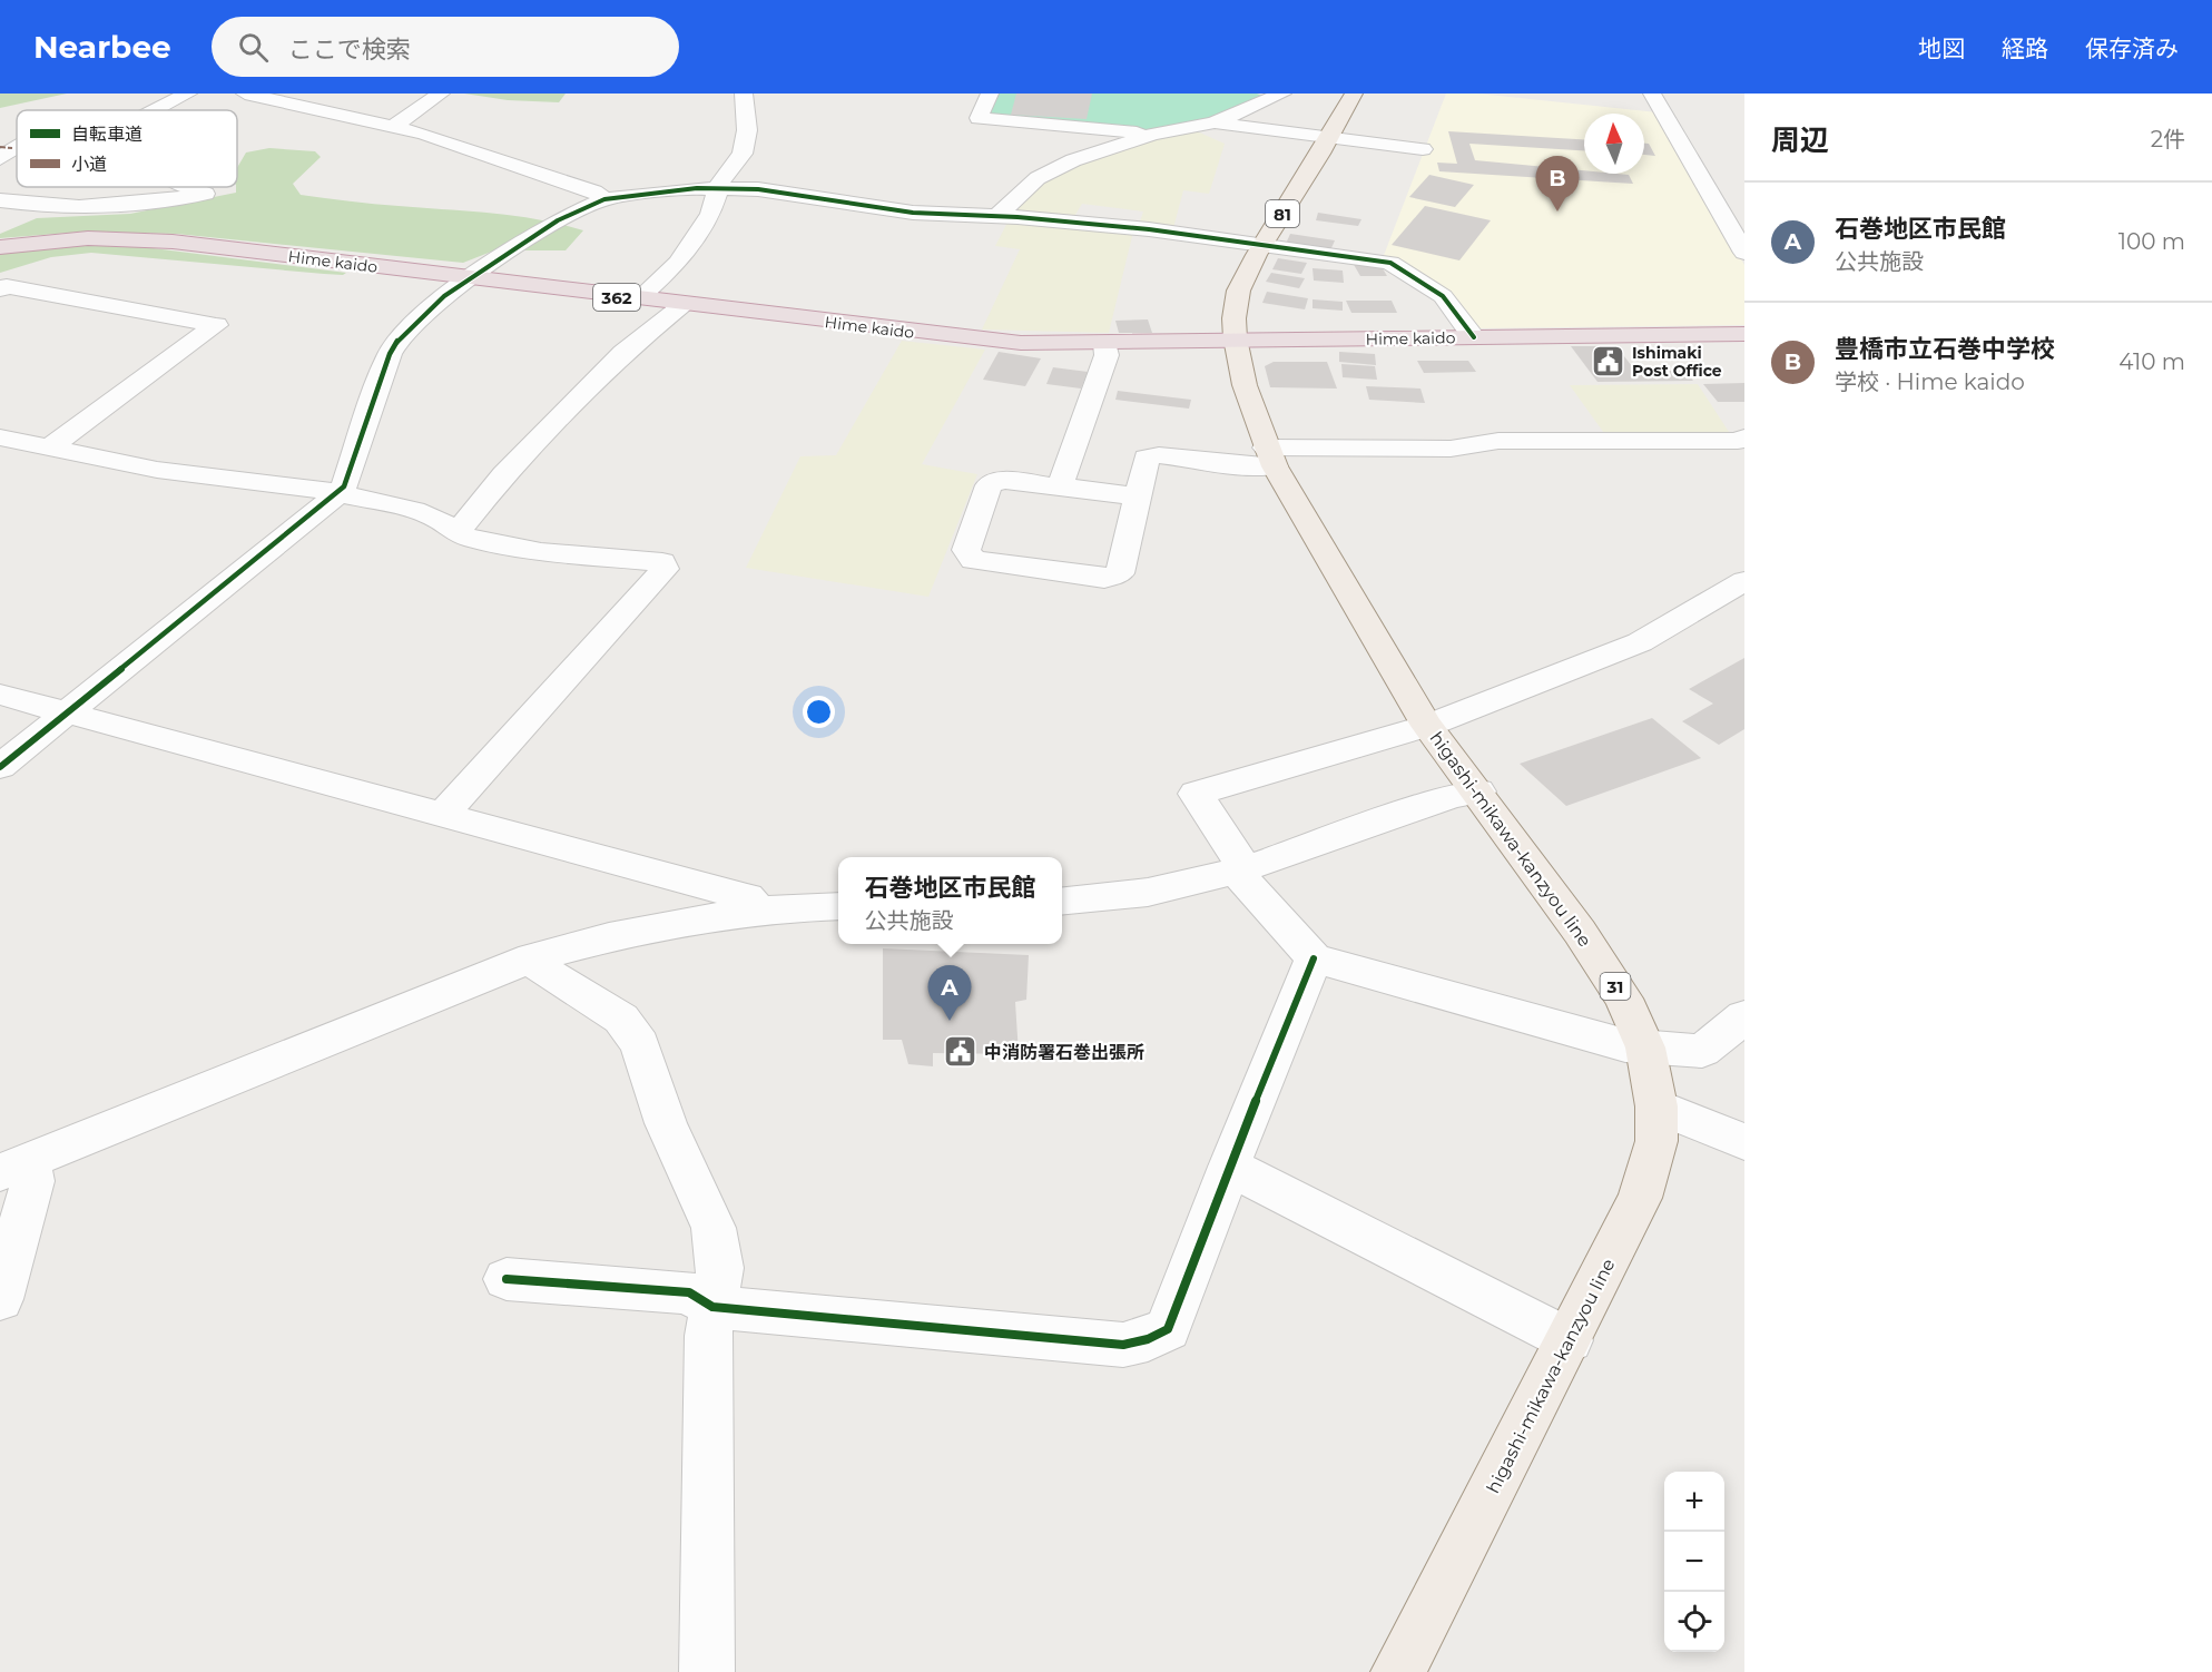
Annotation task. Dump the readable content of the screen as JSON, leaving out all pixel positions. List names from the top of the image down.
{
  "streets": {
    "highway": ["Hime kaido", "362"],
    "main road": ["81", "higashi-mikawa-kanzyou line", "31"]
  },
  "crossings": [
    ["81", "Hime kaido"],
    ["81", "higashi-mikawa-kanzyou line"],
    ["Hime kaido", "higashi-mikawa-kanzyou line"]
  ],
  "places": {
    "public building": ["Ishimaki Post Office", "中消防署石巻出張所"]
  },
  "legend": ["自転車道", "小道"],
  "north": "top",
  "page": {
    "header": "Nearbee",
    "search": "ここで検索",
    "nav": ["地図", "経路", "保存済み"],
    "heading": ["周辺", "2件"],
    "pins": ["B", "A"],
    "list": [
      {
        "mark": "A",
        "name": "石巻地区市民館",
        "note": "公共施設",
        "value": "100 m"
      },
      {
        "mark": "B",
        "name": "豊橋市立石巻中学校",
        "note": "学校 · Hime kaido",
        "value": "410 m"
      }
    ],
    "popup": ["石巻地区市民館", "公共施設"],
    "map_buttons": ["+", "−"]
  }
}
